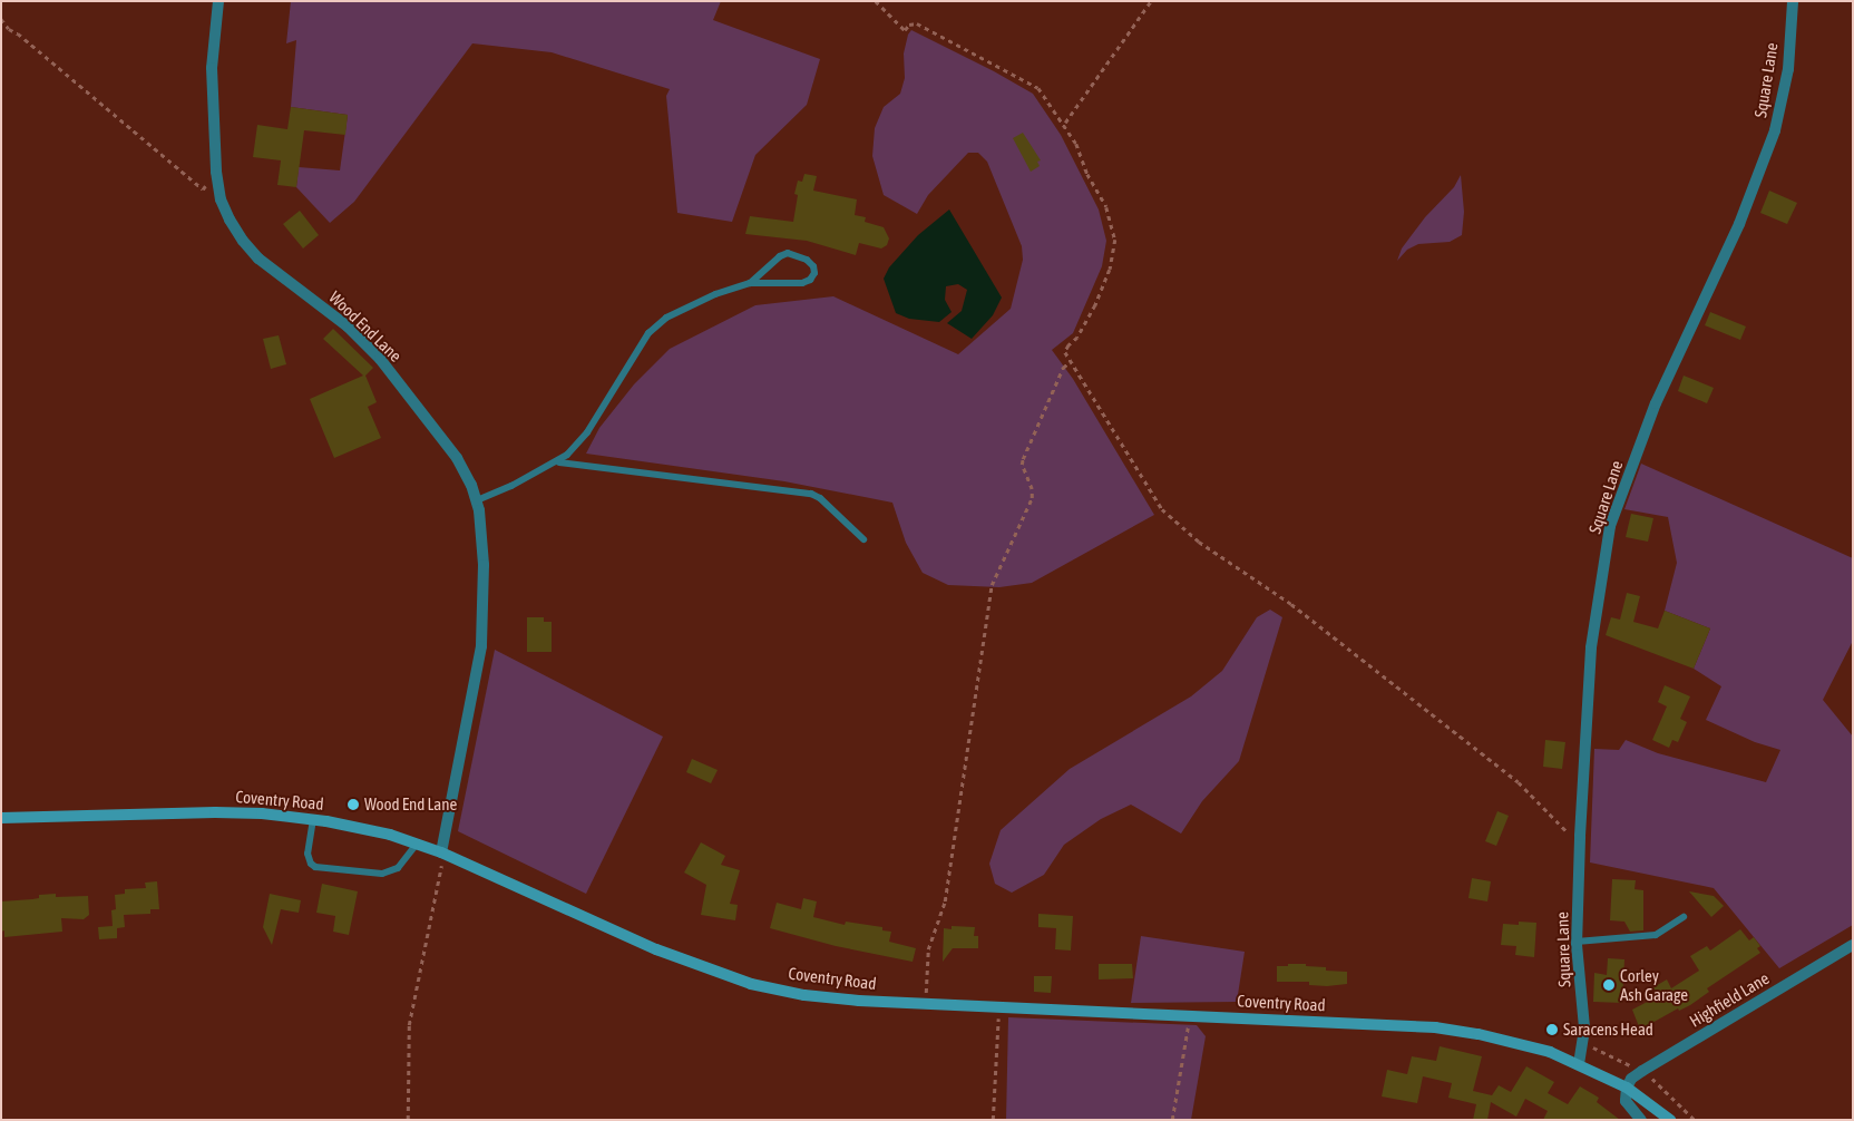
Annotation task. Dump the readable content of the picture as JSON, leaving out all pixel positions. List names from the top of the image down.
{
  "streets": {
    "main road": ["Coventry Road"],
    "street": ["Square Lane", "Wood End Lane", "Highfield Lane"]
  },
  "crossings": [
    ["Square Lane", "Coventry Road"],
    ["Wood End Lane", "Coventry Road"],
    ["Coventry Road", "Highfield Lane"]
  ],
  "places": ["Wood End Lane", "Corley Ash Garage", "Saracens Head"]
}
